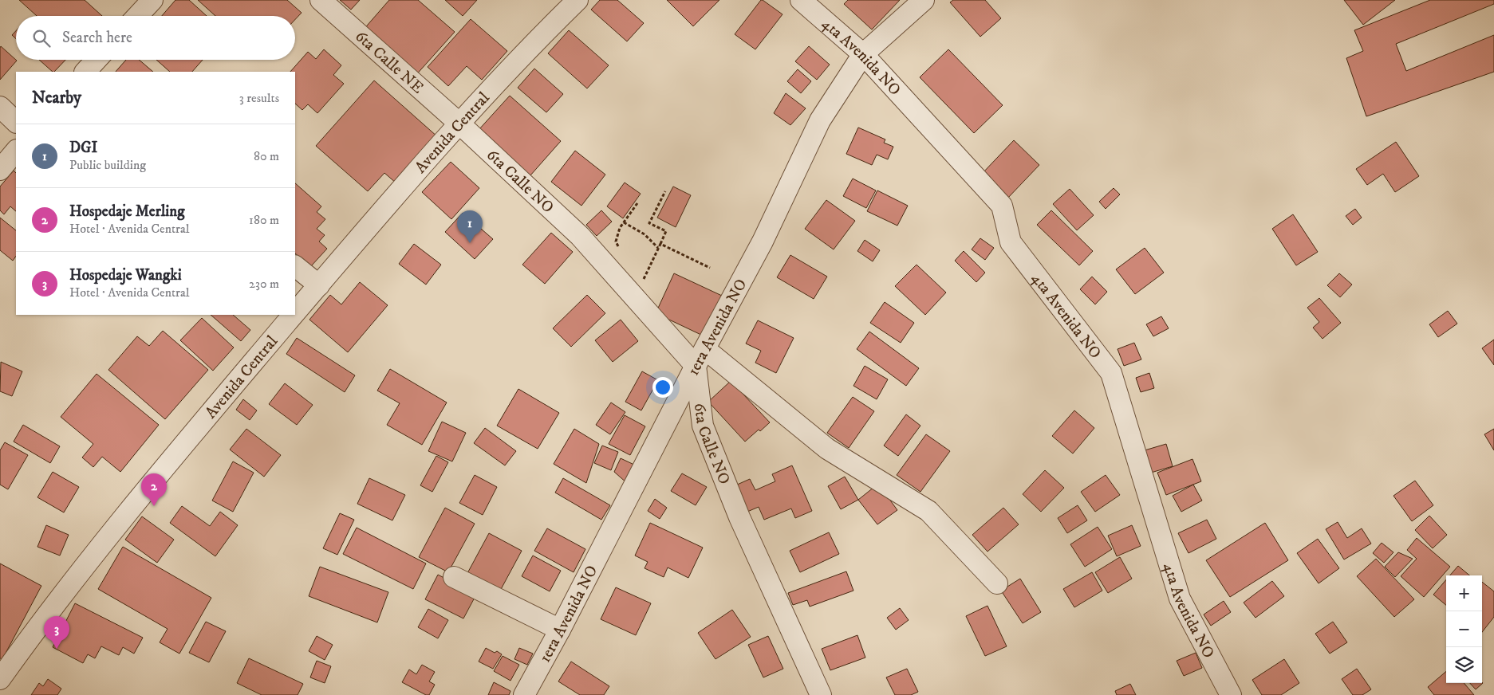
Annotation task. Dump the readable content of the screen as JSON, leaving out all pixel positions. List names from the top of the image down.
{
  "streets": {
    "street": [
      "4ta Avenida NO",
      "6ta Calle NE",
      "Avenida Central",
      "6ta Calle NO",
      "1era Avenida NO"
    ]
  },
  "crossings": [
    ["4ta Avenida NO", "1era Avenida NO"],
    ["6ta Calle NE", "Avenida Central"],
    ["6ta Calle NE", "6ta Calle NO"],
    ["Avenida Central", "6ta Calle NO"],
    ["6ta Calle NO", "1era Avenida NO"]
  ],
  "page": {
    "search": "Search here",
    "heading": ["Nearby", "3 results"],
    "list": [
      {
        "mark": "1",
        "name": "DGI",
        "note": "Public building",
        "value": "80 m"
      },
      {
        "mark": "2",
        "name": "Hospedaje Merling",
        "note": "Hotel · Avenida Central",
        "value": "180 m"
      },
      {
        "mark": "3",
        "name": "Hospedaje Wangki",
        "note": "Hotel · Avenida Central",
        "value": "230 m"
      }
    ],
    "pins": ["1", "2", "3"],
    "map_buttons": ["+", "−"]
  }
}
